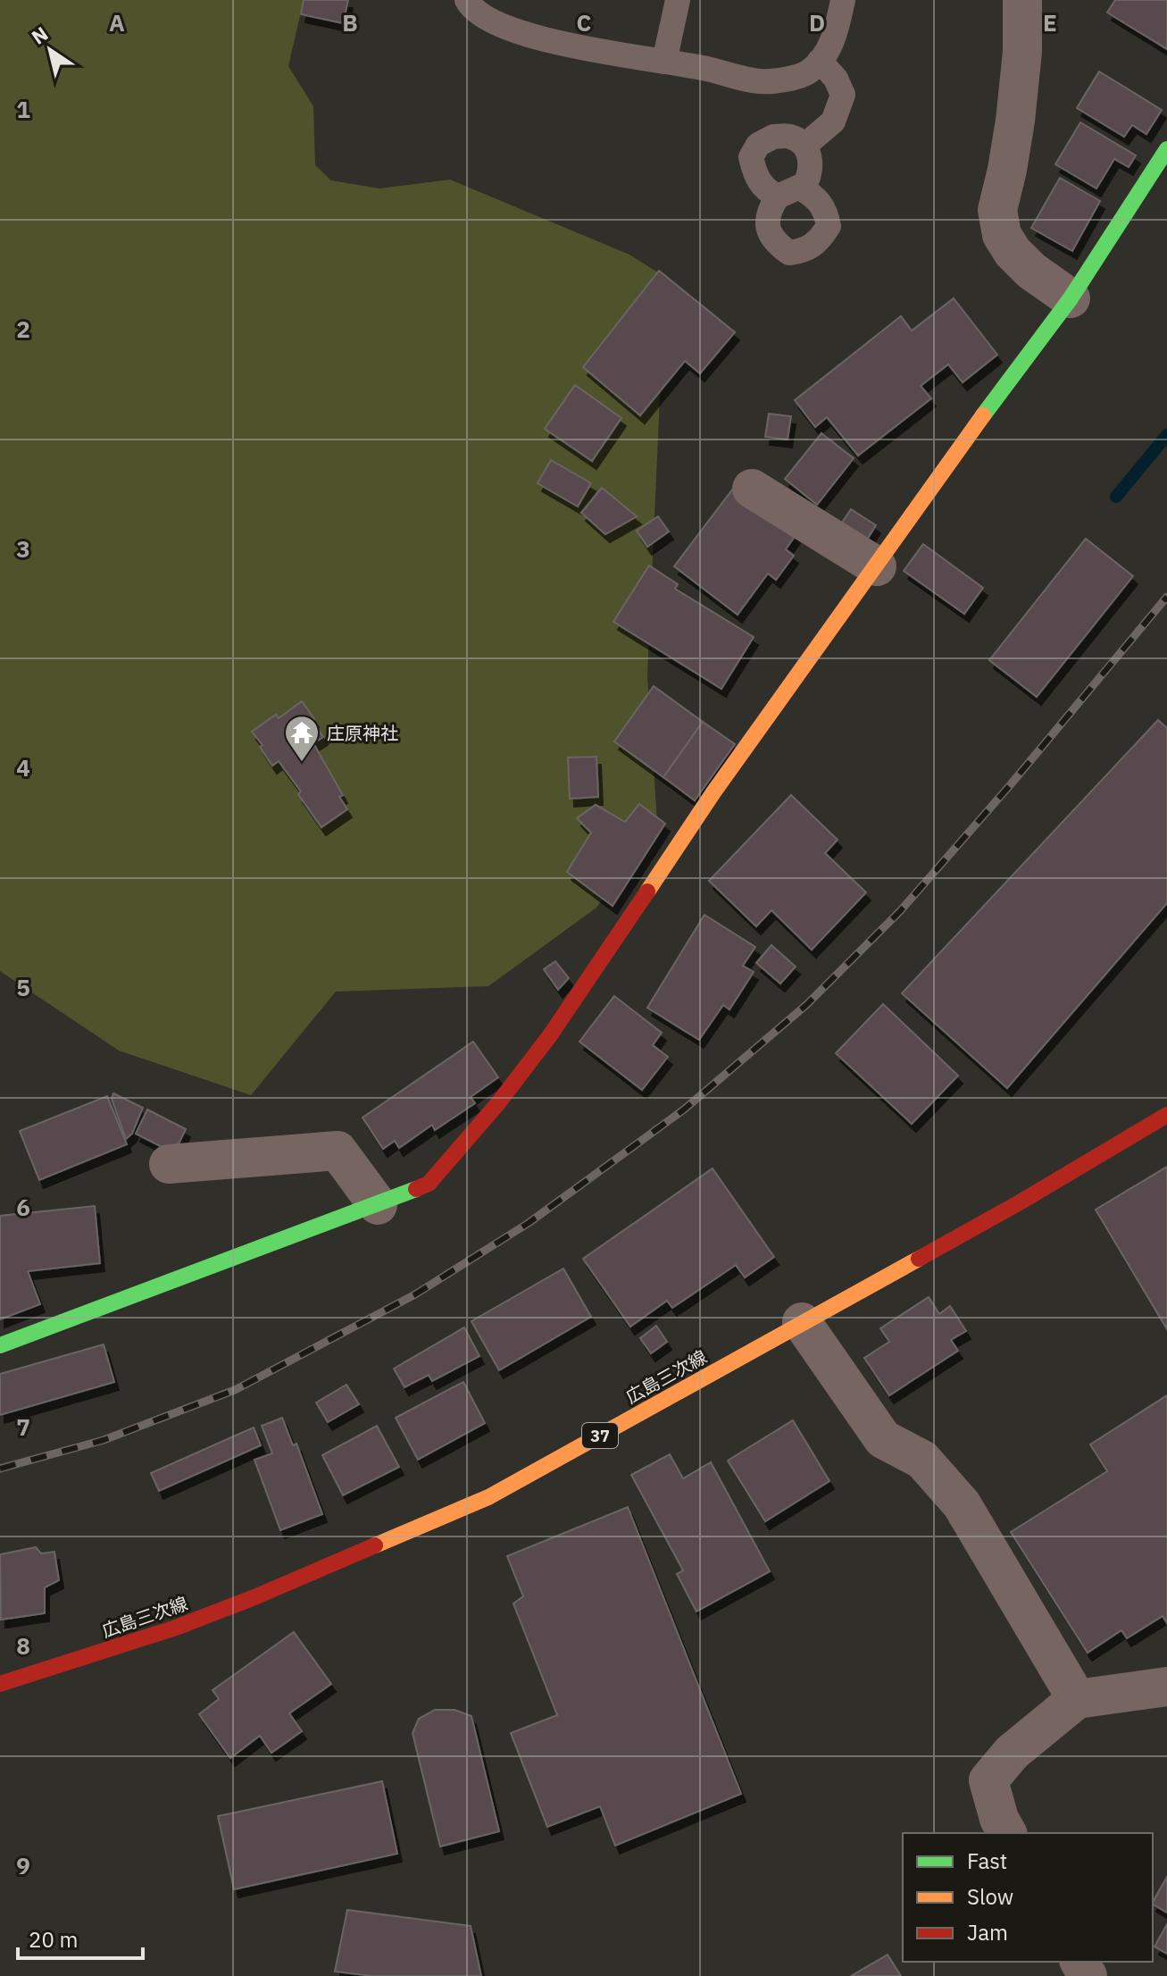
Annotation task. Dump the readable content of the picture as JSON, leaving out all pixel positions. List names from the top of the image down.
{
  "streets": {
    "street": ["広島三次線", "37"]
  },
  "places": {
    "temple": ["庄原神社"]
  },
  "legend": ["Fast", "Slow", "Jam"],
  "scale_bar": "20 m",
  "north": "top left",
  "grid": {
    "columns": [
      "A",
      "B",
      "C",
      "D",
      "E"
    ],
    "rows": [
      "1",
      "2",
      "3",
      "4",
      "5",
      "6",
      "7",
      "8",
      "9"
    ]
  }
}
